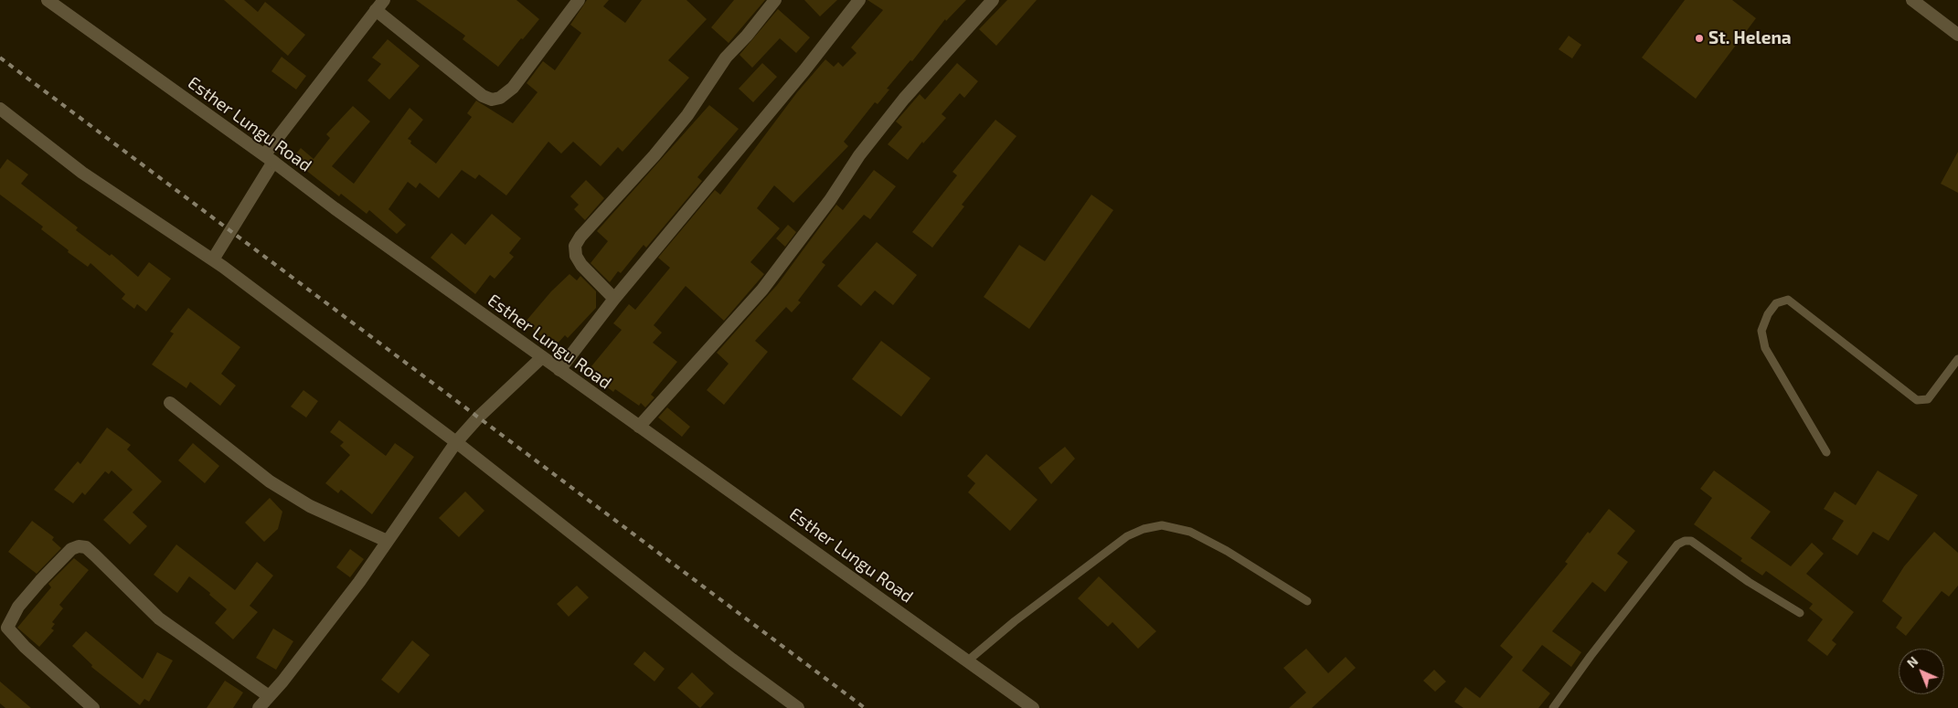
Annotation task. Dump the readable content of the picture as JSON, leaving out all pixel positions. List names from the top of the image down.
{
  "streets": {
    "street": ["Esther Lungu Road"]
  },
  "places": ["St. Helena"],
  "north": "top left"
}
